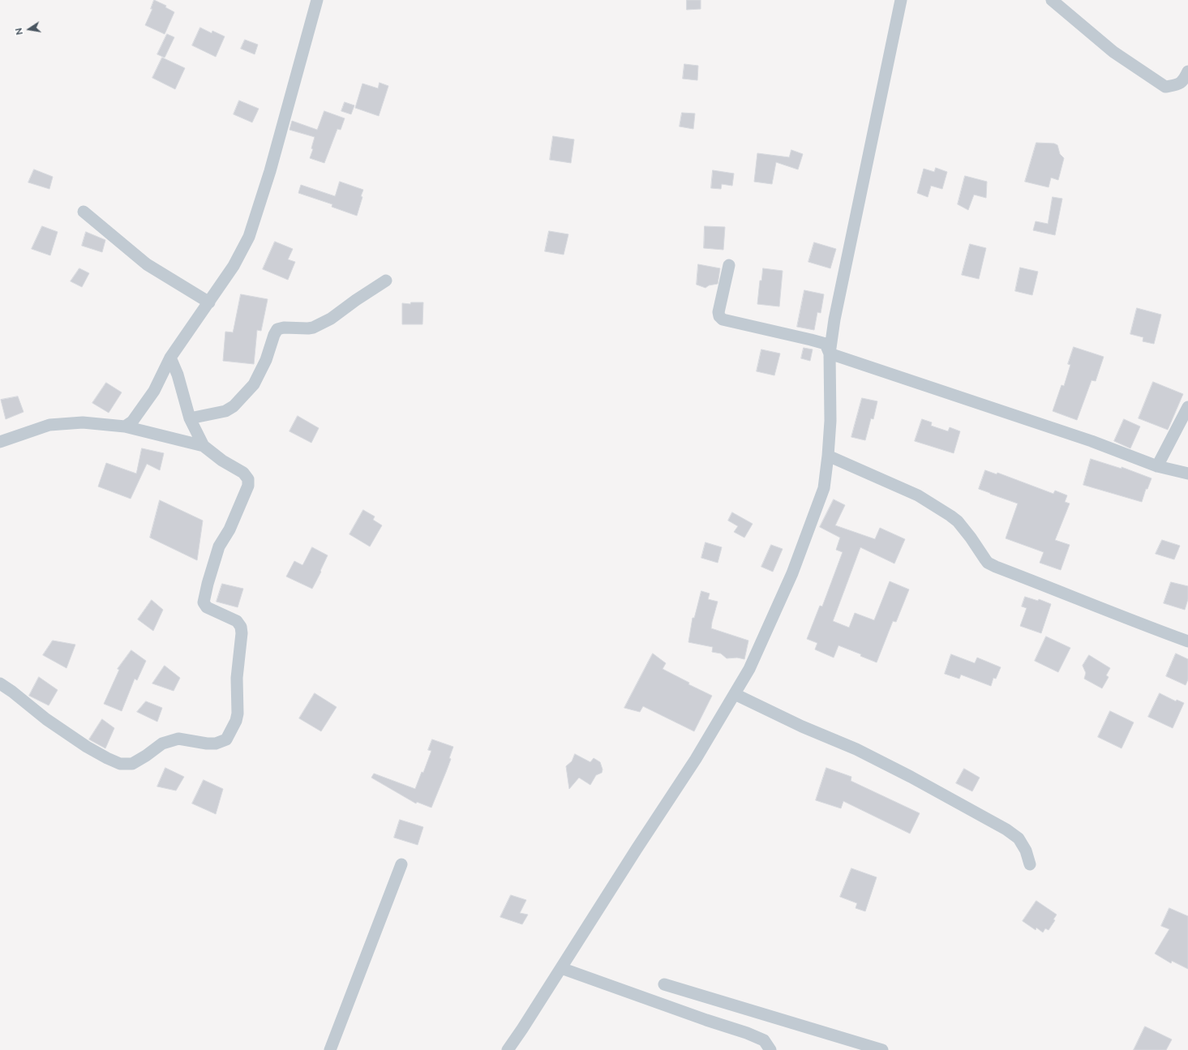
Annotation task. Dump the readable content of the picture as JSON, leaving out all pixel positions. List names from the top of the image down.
{
  "north": "left"
}
